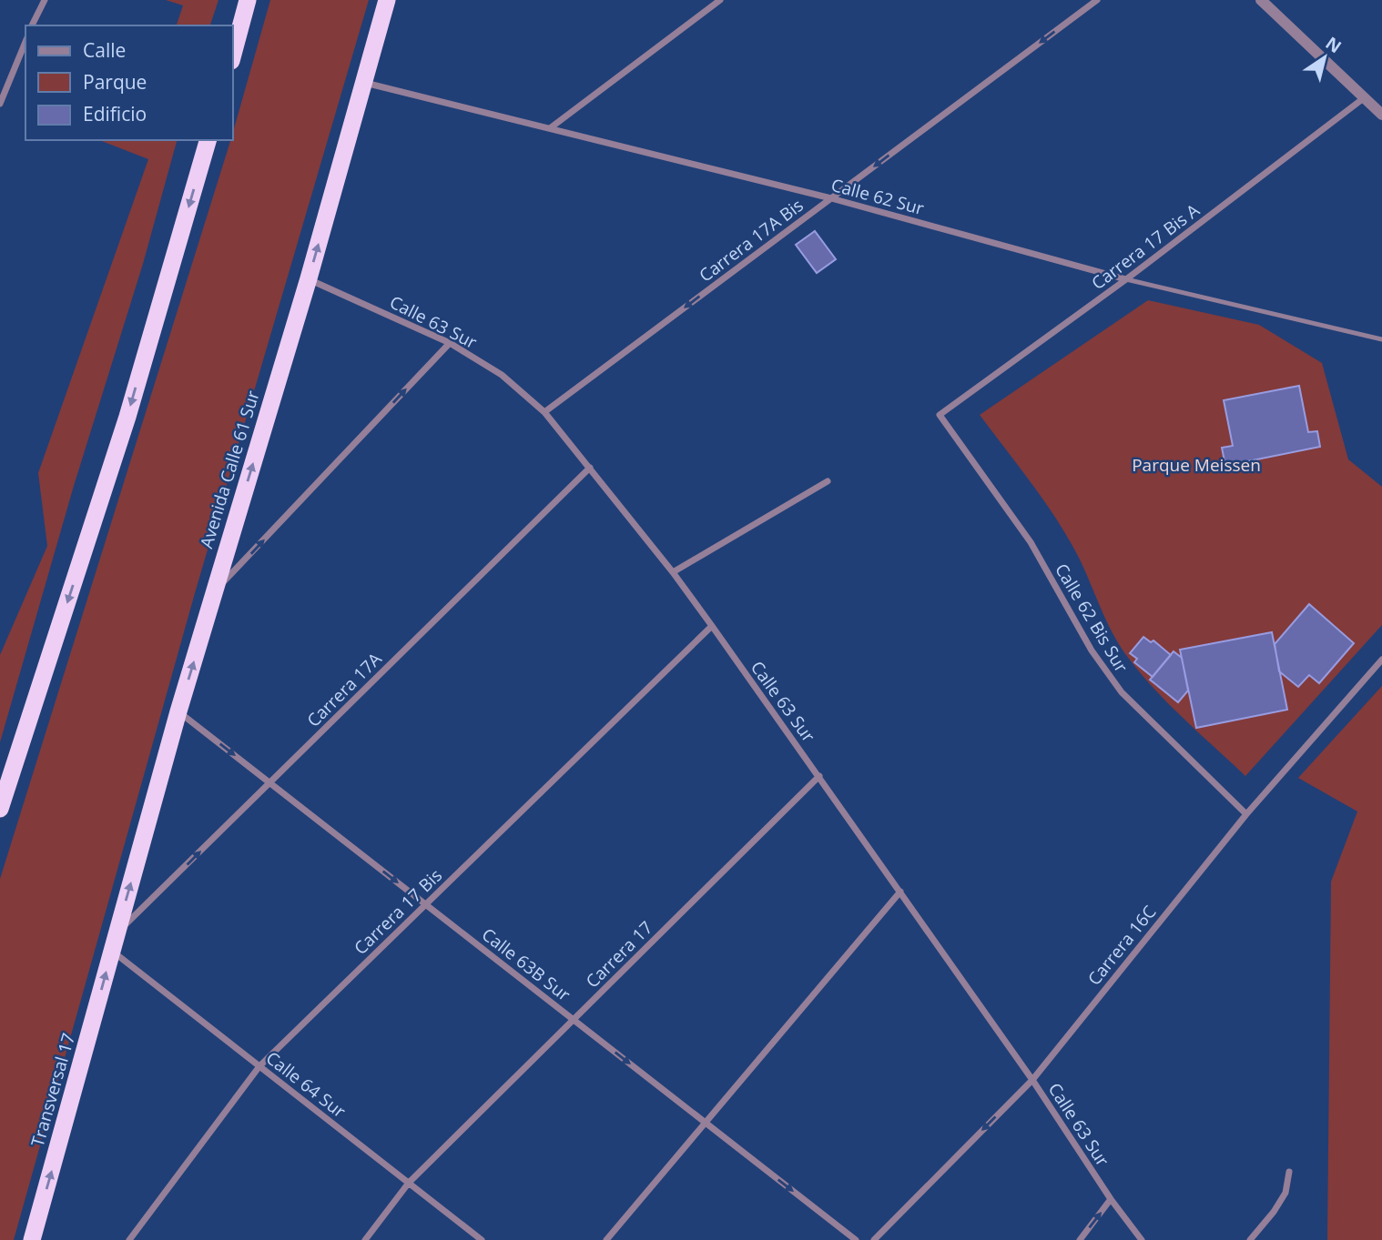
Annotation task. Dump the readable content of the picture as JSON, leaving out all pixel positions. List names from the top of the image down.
{
  "streets": {
    "highway": ["Avenida Calle 61 Sur", "Transversal 17"],
    "street": [
      "Calle 62 Sur",
      "Carrera 17A Bis",
      "Carrera 17 Bis A",
      "Calle 63 Sur",
      "Calle 62 Bis Sur",
      "Carrera 17A",
      "Carrera 17 Bis",
      "Carrera 16C",
      "Carrera 17",
      "Calle 63B Sur",
      "Calle 64 Sur"
    ]
  },
  "crossings": [
    ["Calle 62 Sur", "Carrera 17A Bis"],
    ["Calle 62 Sur", "Carrera 17 Bis A"],
    ["Calle 62 Sur", "Avenida Calle 61 Sur"],
    ["Carrera 17A Bis", "Calle 63 Sur"],
    ["Carrera 17 Bis A", "Calle 62 Bis Sur"],
    ["Calle 63 Sur", "Avenida Calle 61 Sur"],
    ["Calle 63 Sur", "Carrera 17A"],
    ["Calle 63 Sur", "Carrera 17 Bis"],
    ["Calle 63 Sur", "Carrera 16C"],
    ["Calle 63 Sur", "Carrera 17"],
    ["Avenida Calle 61 Sur", "Carrera 17A"],
    ["Avenida Calle 61 Sur", "Calle 63B Sur"],
    ["Avenida Calle 61 Sur", "Calle 64 Sur"],
    ["Avenida Calle 61 Sur", "Transversal 17"],
    ["Calle 62 Bis Sur", "Carrera 16C"],
    ["Carrera 17A", "Calle 63B Sur"],
    ["Carrera 17 Bis", "Calle 63B Sur"],
    ["Carrera 17 Bis", "Calle 64 Sur"],
    ["Carrera 17", "Calle 63B Sur"],
    ["Carrera 17", "Calle 64 Sur"],
    ["Calle 64 Sur", "Transversal 17"]
  ],
  "one_way": ["Carrera 17A Bis", "Calle 63B Sur", "Transversal 17"],
  "parks": ["Parque Meissen"],
  "legend": ["Calle", "Parque", "Edificio"],
  "north": "top right"
}
